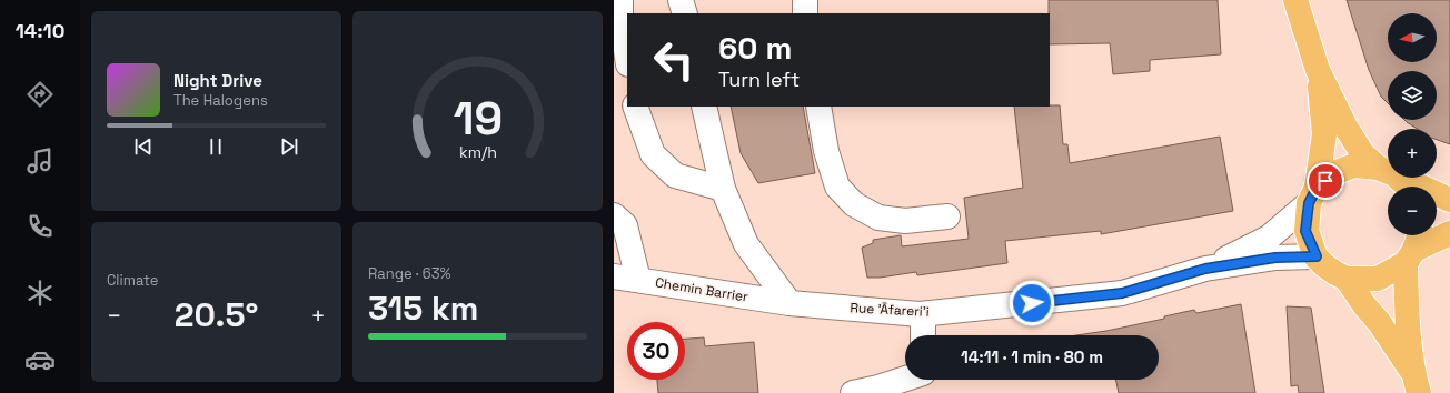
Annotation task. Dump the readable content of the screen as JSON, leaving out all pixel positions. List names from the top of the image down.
{
  "streets": {
    "street": ["Chemin Barrier", "Rue 'Āfareri'i"]
  },
  "crossings": [
    ["Chemin Barrier", "Rue 'Āfareri'i"]
  ],
  "north": "left",
  "page": {
    "tabs": "14:10",
    "map_buttons": ["+", "−"],
    "turn": ["60 m", "Turn left"],
    "song": ["Night Drive", "The Halogens"],
    "tile": [
      "Climate",
      ["Range · 63%", "315 km"]
    ],
    "heat": ["−", "20.5°", "+"],
    "limit": "30",
    "trip": "14:11 · 1 min · 80 m",
    "gauge": ["19", "km/h"]
  }
}
